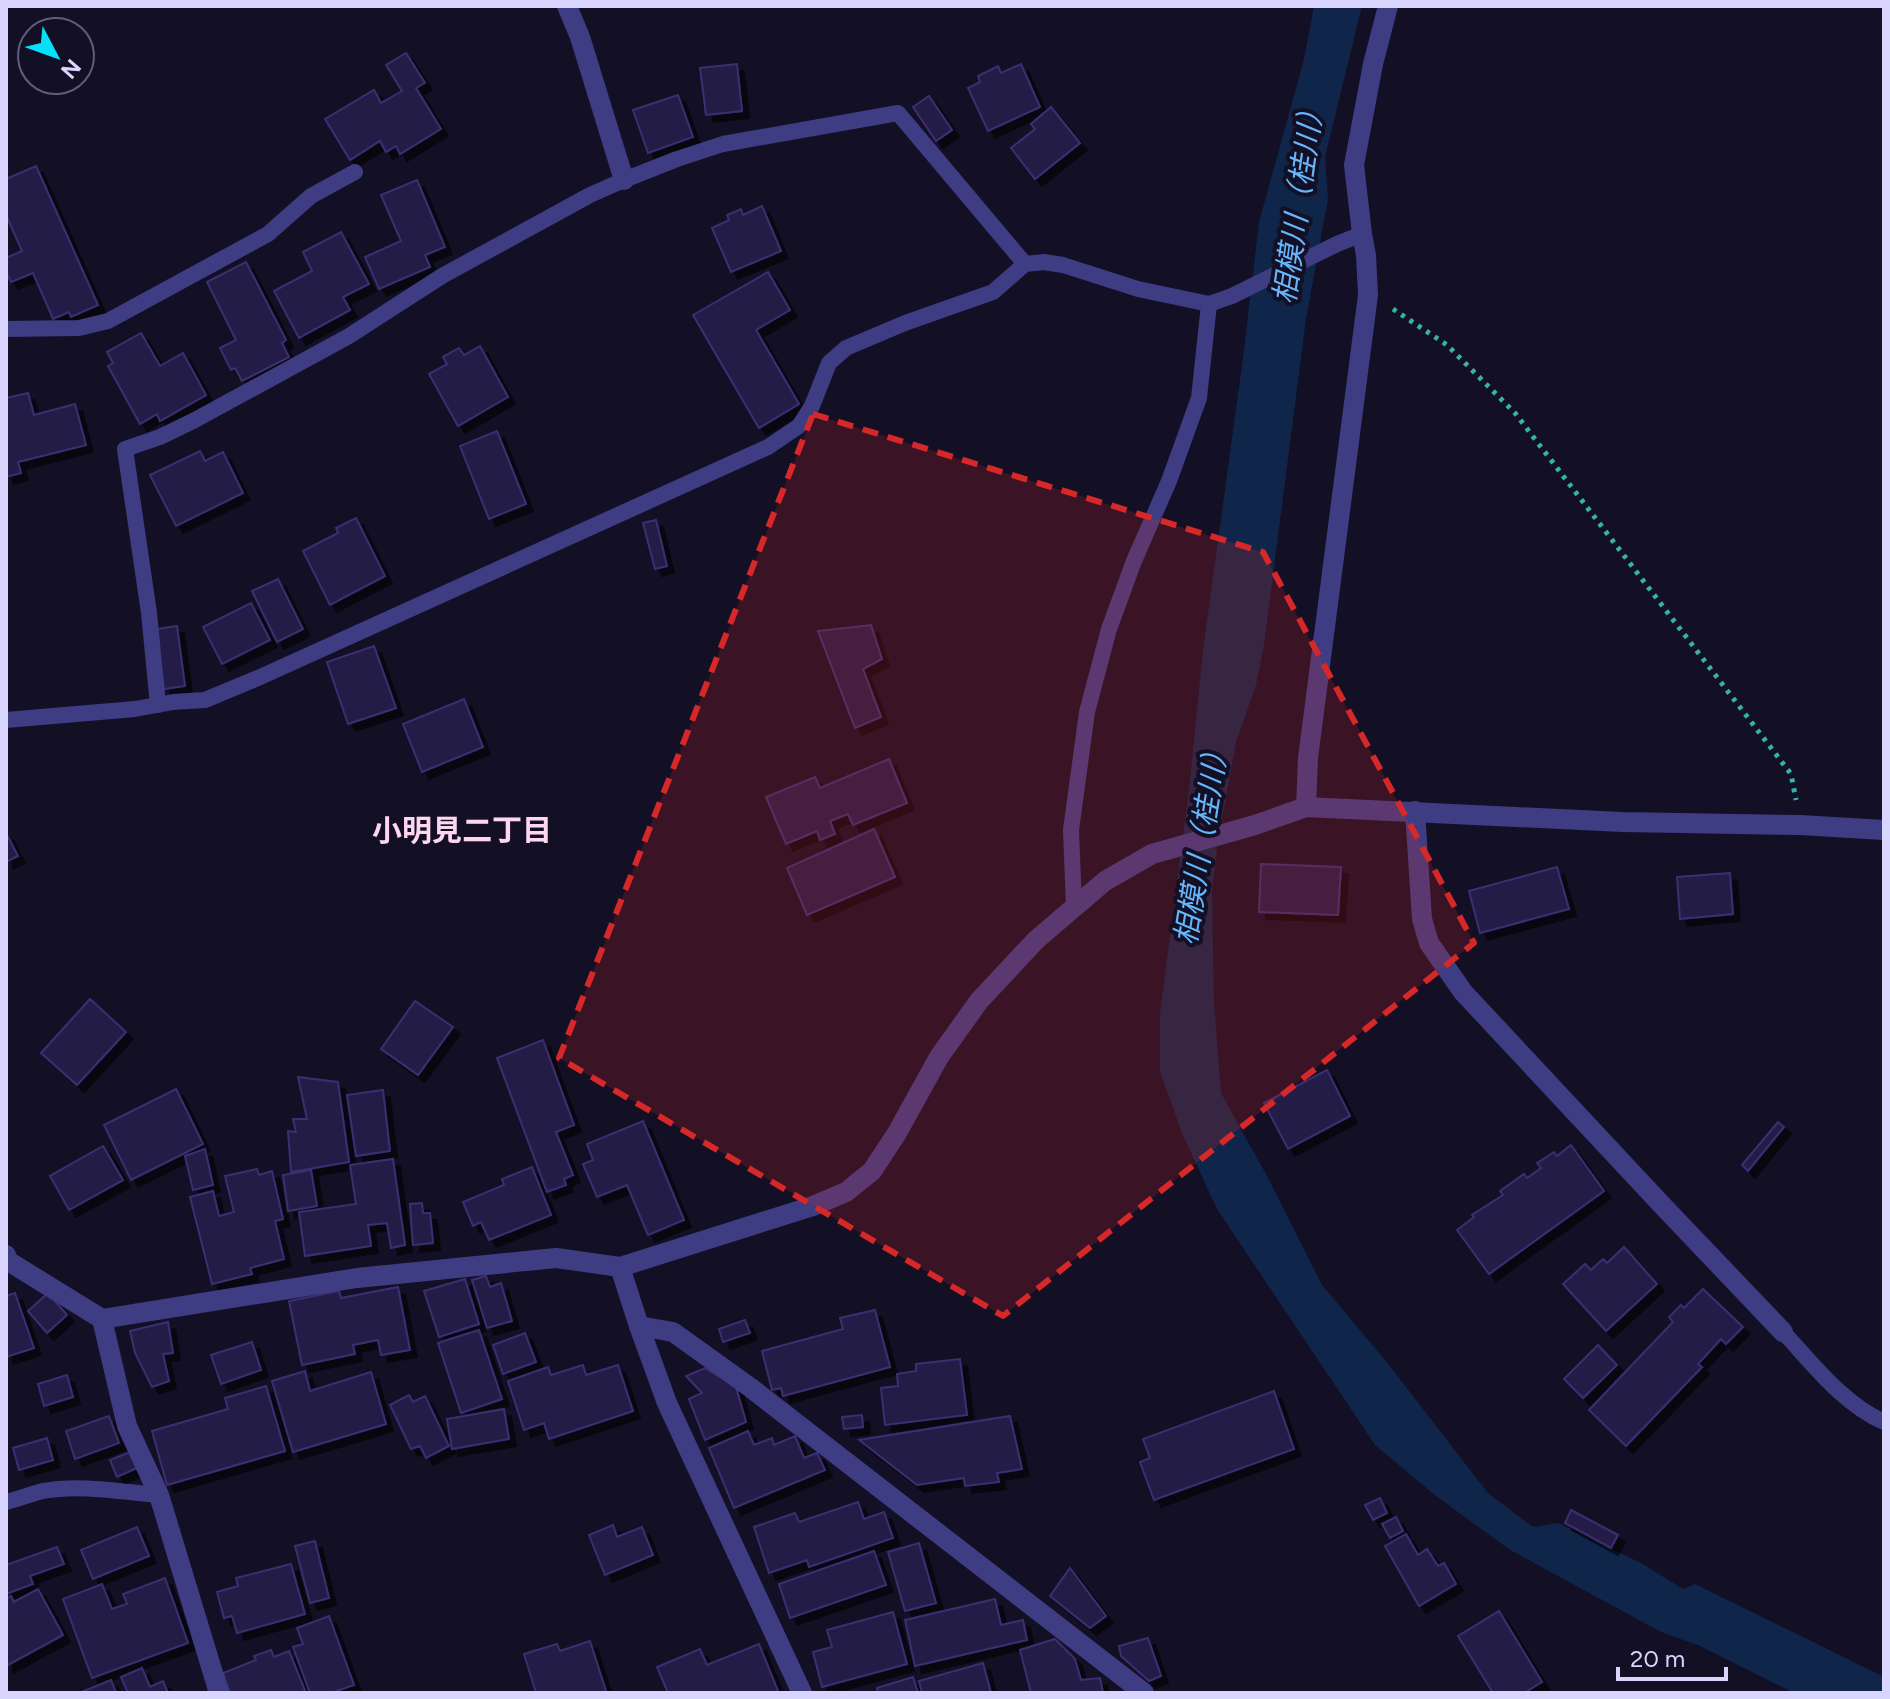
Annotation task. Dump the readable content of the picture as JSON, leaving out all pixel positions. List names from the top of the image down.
{
  "districts": ["小明見二丁目"],
  "water": ["相模川（桂川）"],
  "scale_bar": "20 m",
  "north": "bottom right"
}
